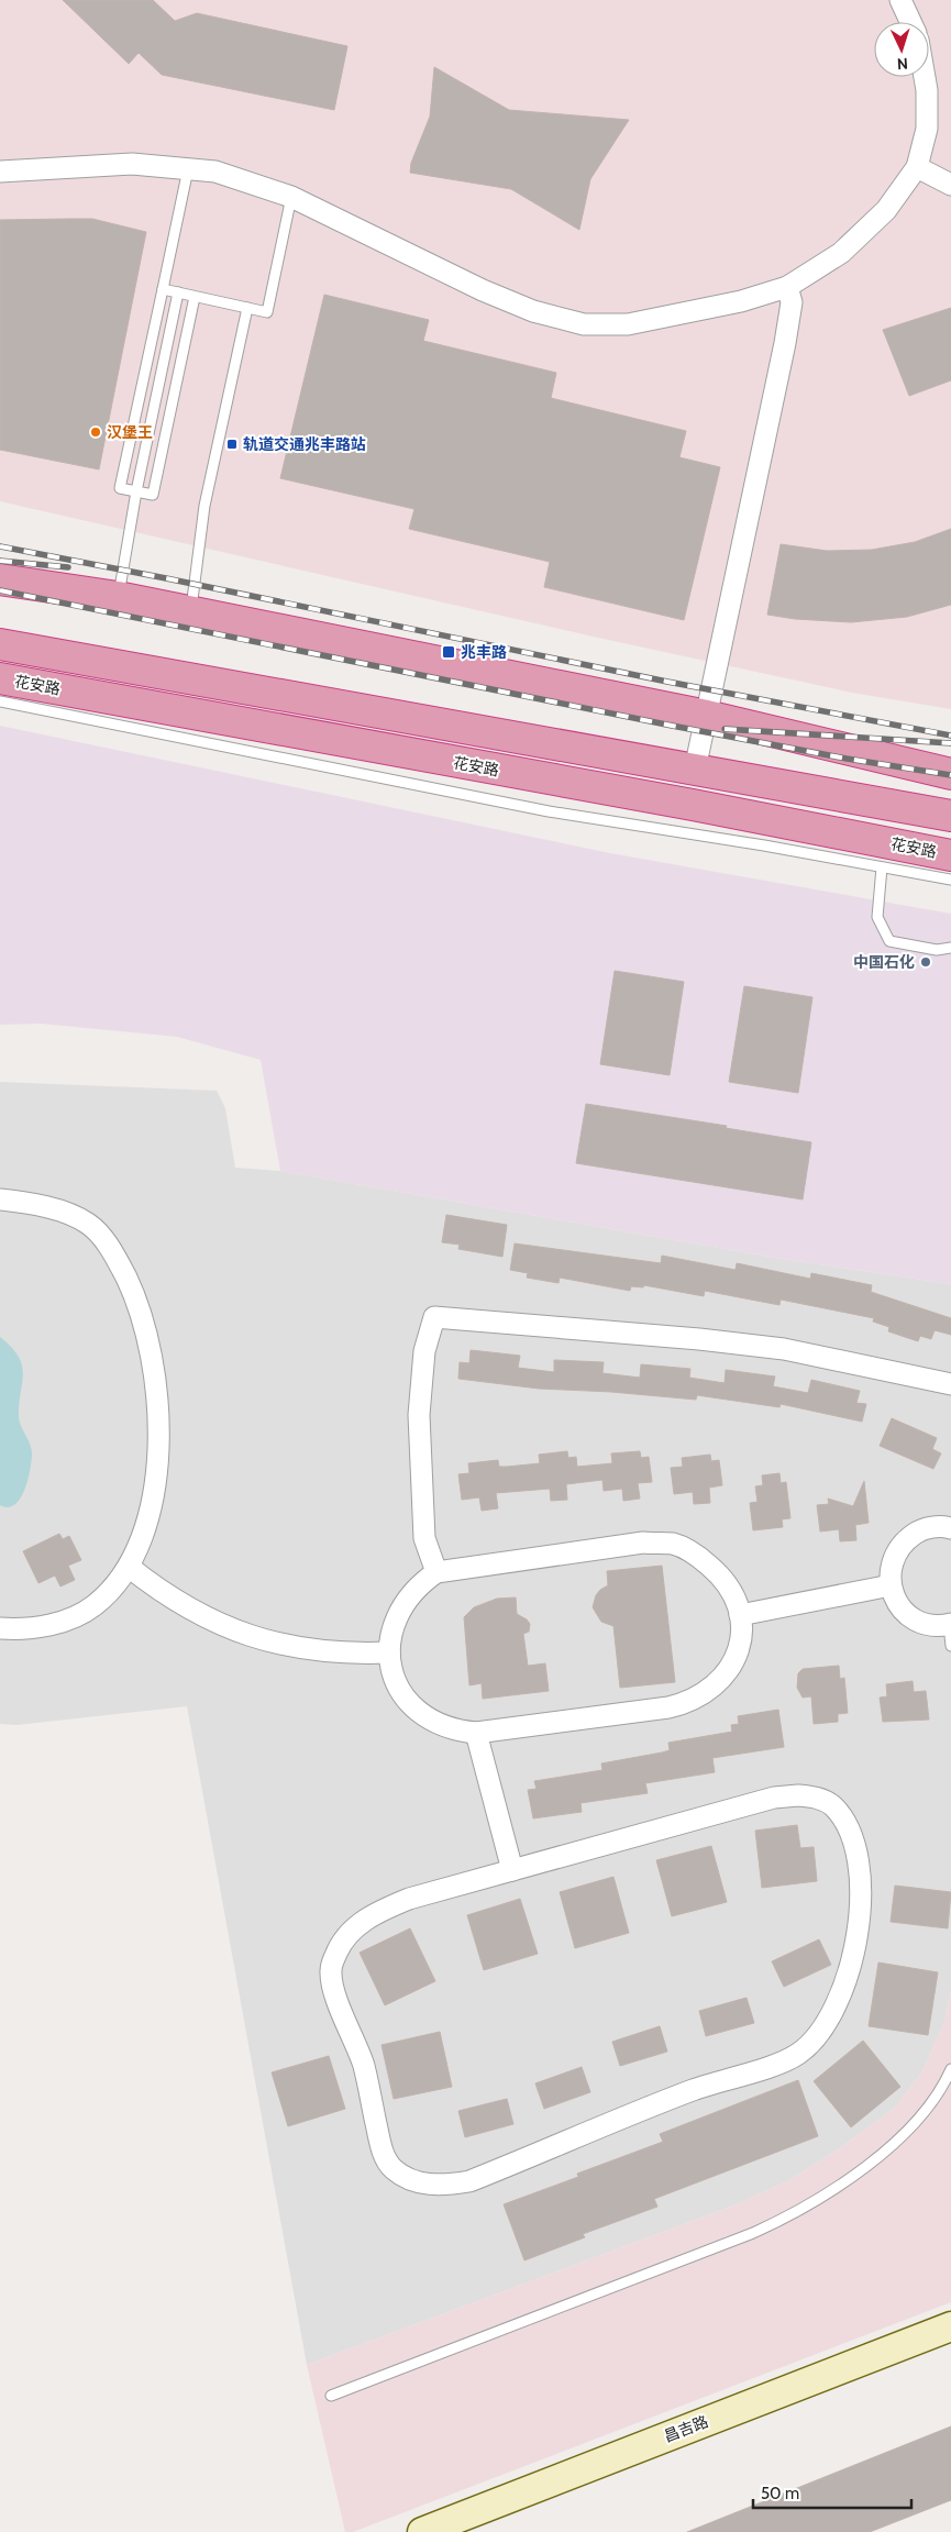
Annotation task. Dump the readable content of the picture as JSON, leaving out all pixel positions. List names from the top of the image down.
{
  "streets": {
    "highway": ["花安路"],
    "street": ["昌吉路"]
  },
  "places": {
    "other": ["汉堡王", "中国石化"],
    "transit": ["轨道交通兆丰路站", "兆丰路"]
  },
  "scale_bar": "50 m",
  "north": "bottom"
}
